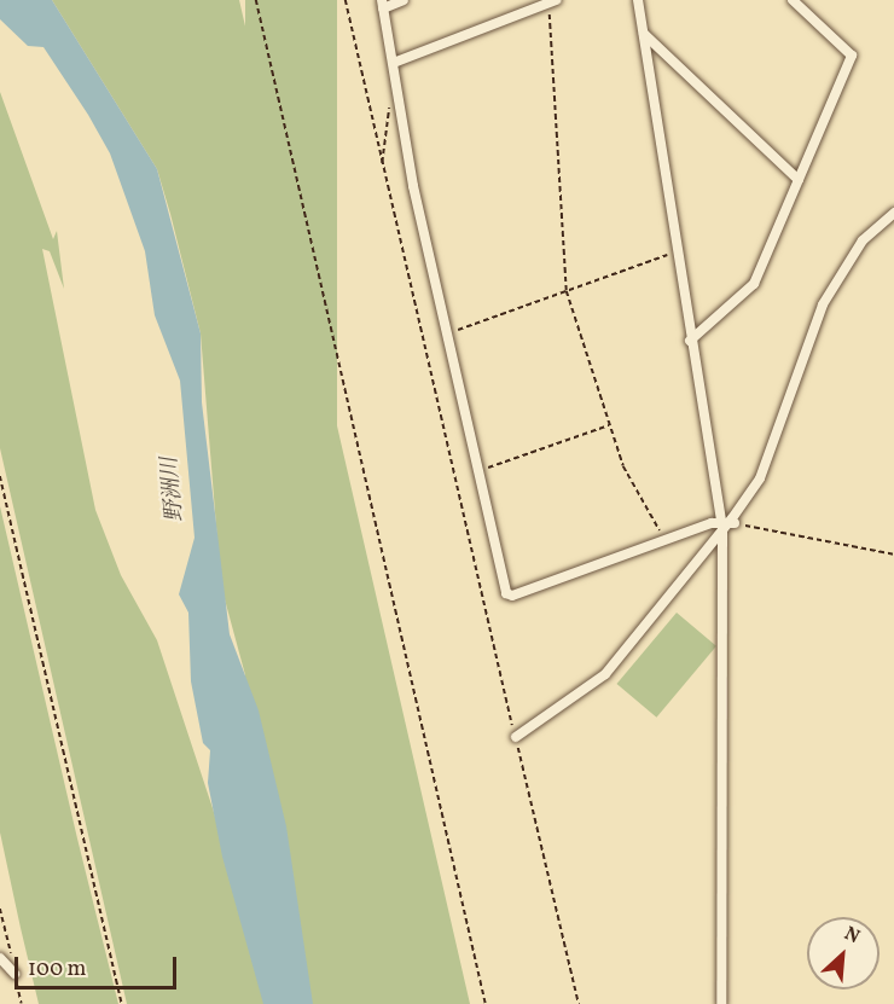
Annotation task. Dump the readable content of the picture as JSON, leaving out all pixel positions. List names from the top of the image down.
{
  "water": ["野洲川"],
  "scale_bar": "100 m",
  "north": "top right"
}
